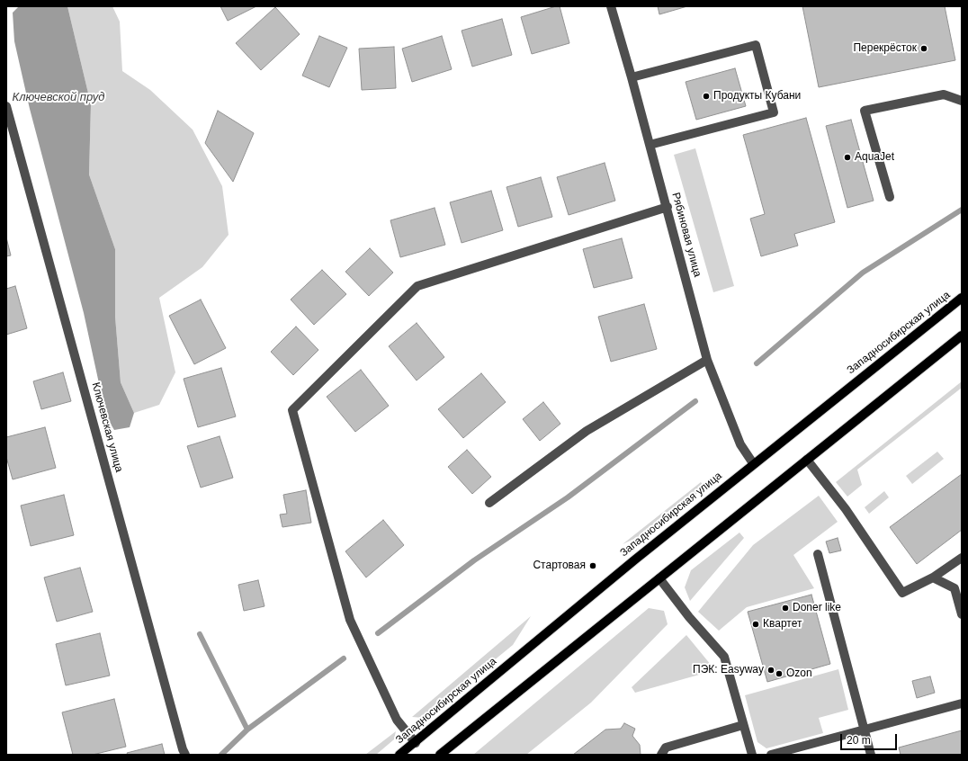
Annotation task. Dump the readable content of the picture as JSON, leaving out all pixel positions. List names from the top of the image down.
{
  "streets": {
    "main road": ["Западносибирская улица"],
    "street": ["Рябиновая улица", "Ключевская улица"]
  },
  "crossings": [
    ["Рябиновая улица", "Западносибирская улица"]
  ],
  "water": ["Ключевской пруд"],
  "places": [
    "Перекрёсток",
    "Продукты Кубани",
    "AquaJet",
    "Стартовая",
    "Doner like",
    "Квартет",
    "ПЭК: Easyway",
    "Ozon"
  ],
  "scale_bar": "20 m"
}
